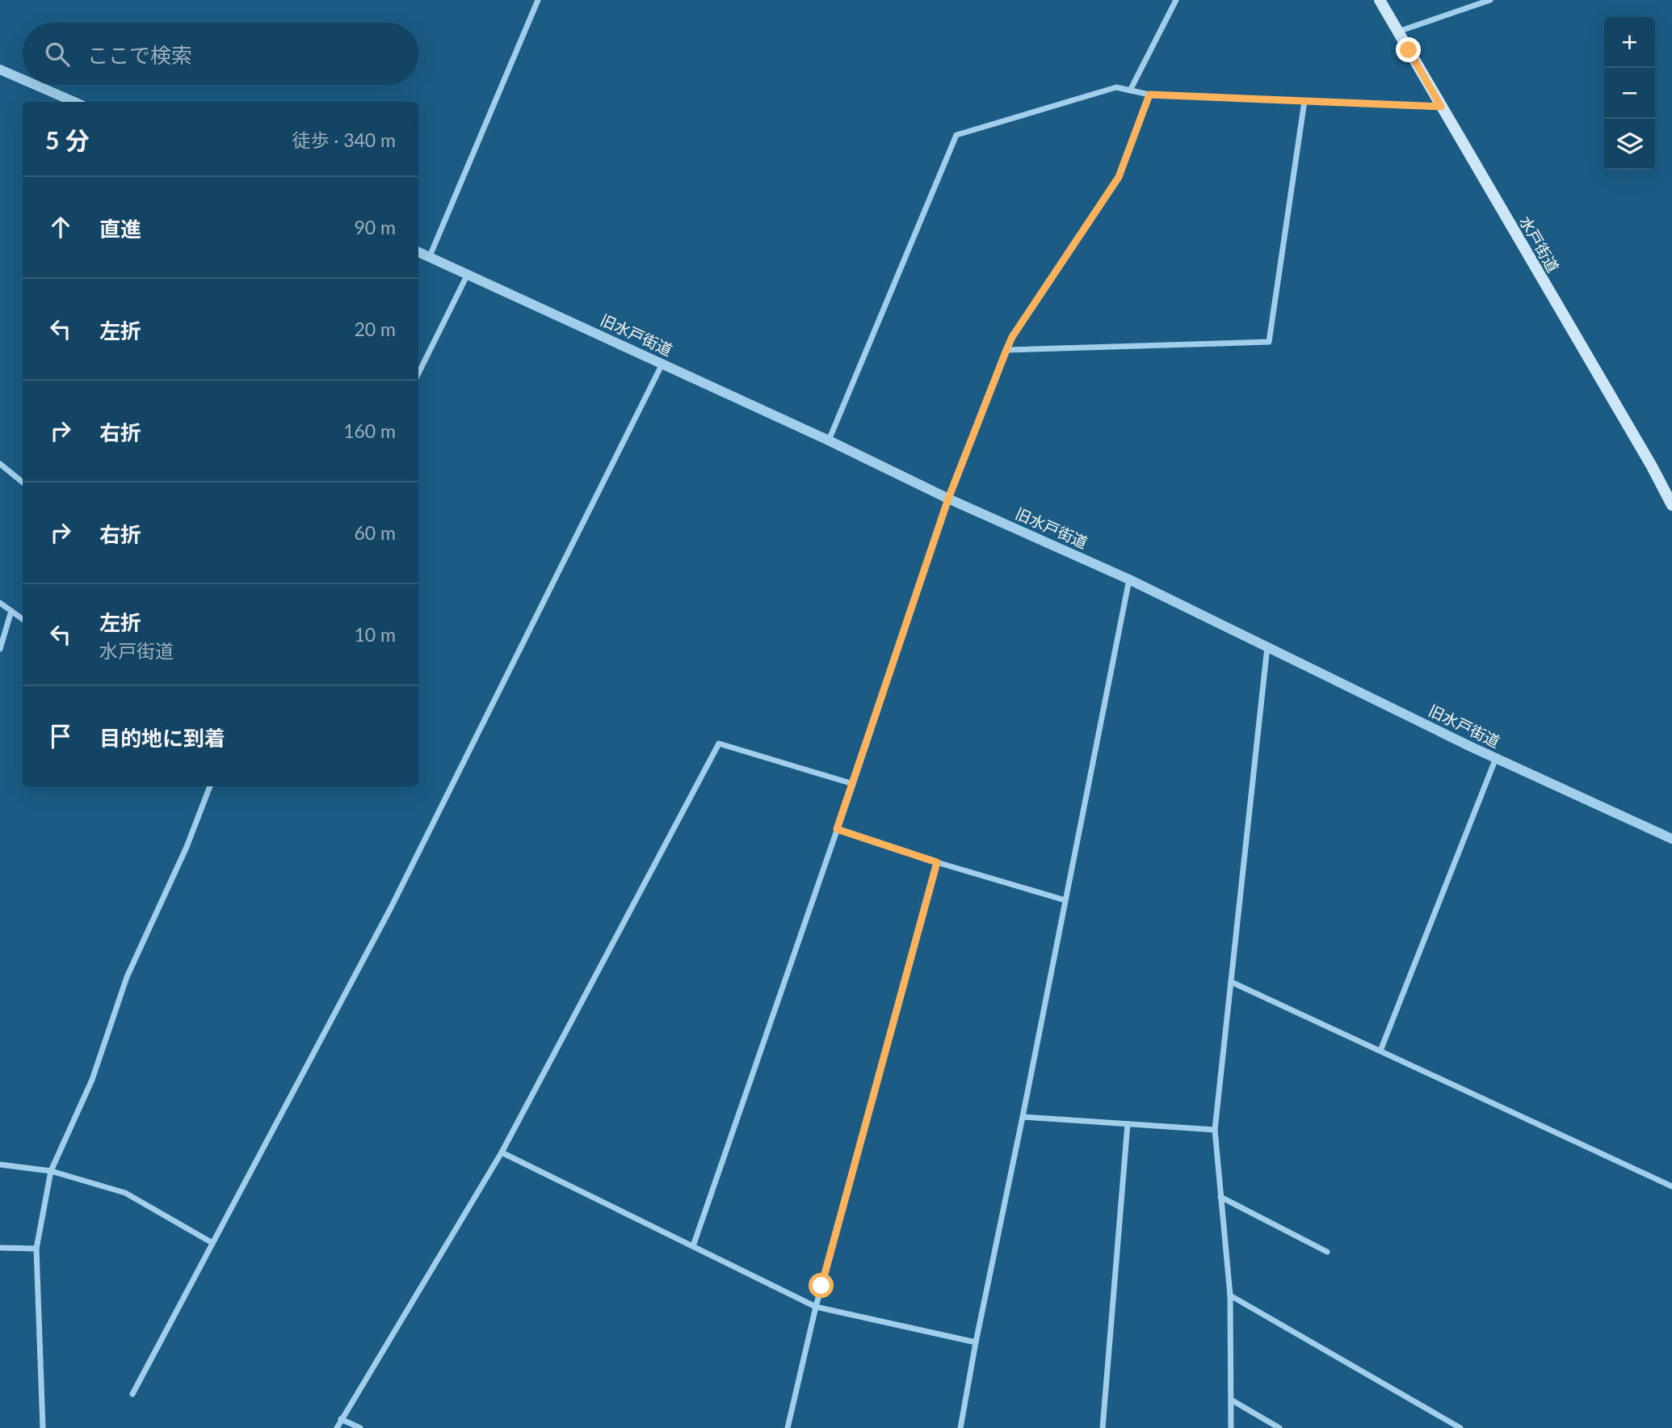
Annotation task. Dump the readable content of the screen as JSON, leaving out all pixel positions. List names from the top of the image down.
{
  "streets": {
    "main road": ["水戸街道"],
    "street": ["旧水戸街道"]
  },
  "page": {
    "map_buttons": ["+", "−"],
    "search": "ここで検索",
    "heading": ["5 分", "徒歩 · 340 m"],
    "list": [
      ["直進", "90 m"],
      ["左折", "20 m"],
      ["右折", "160 m"],
      ["右折", "60 m"],
      ["左折", "水戸街道", "10 m"],
      "目的地に到着"
    ]
  }
}
